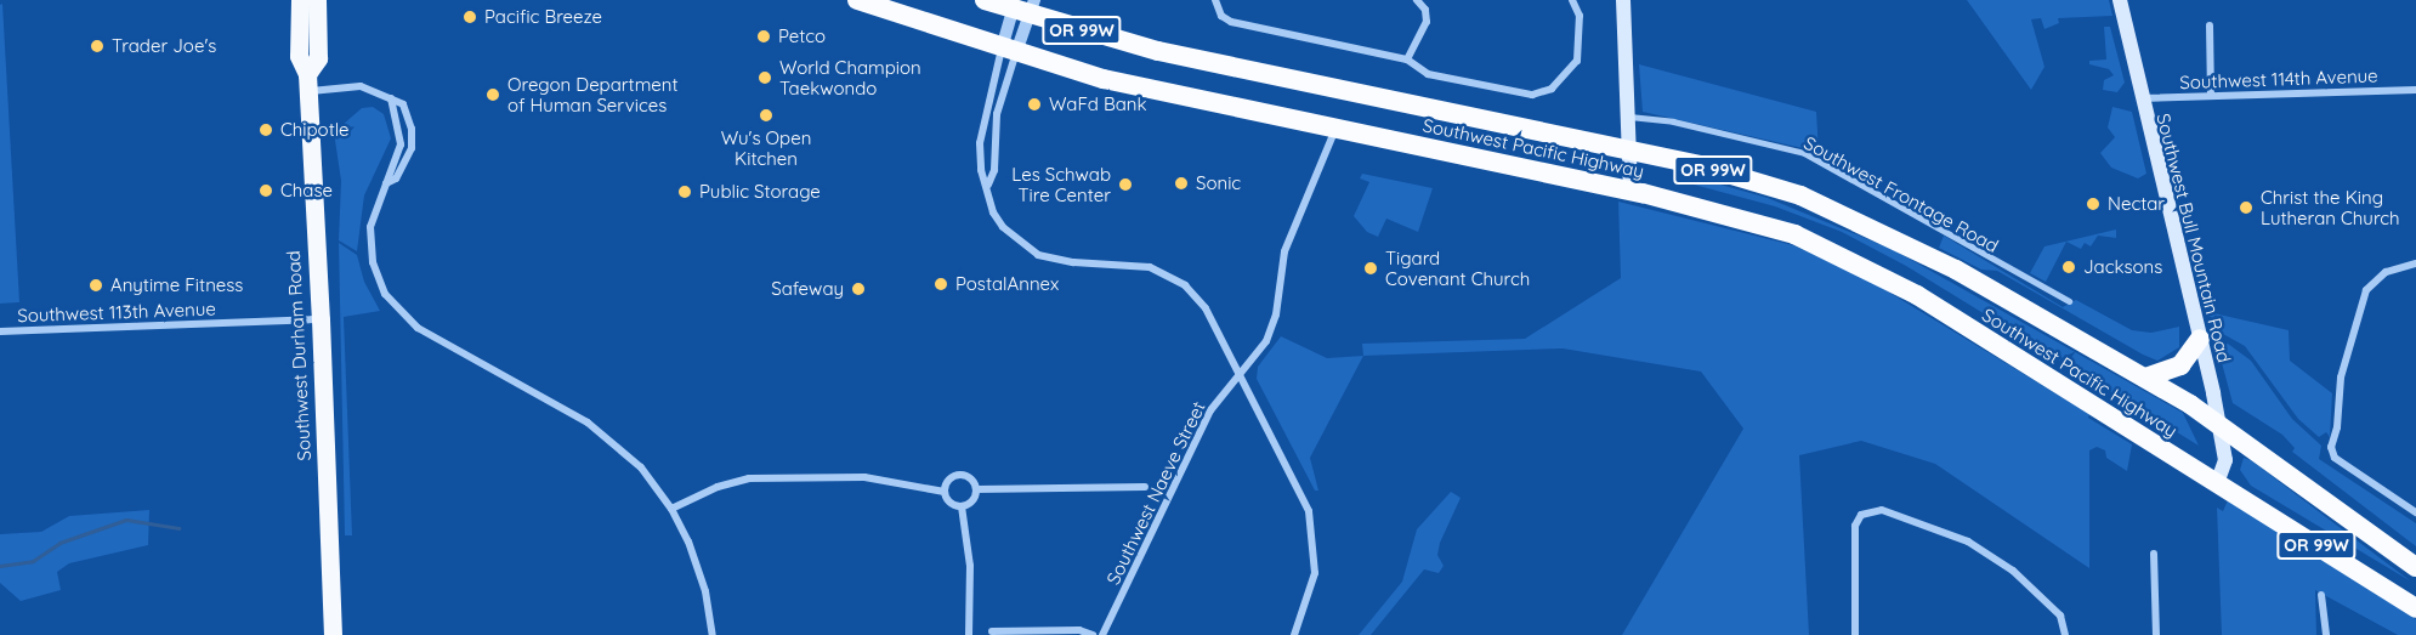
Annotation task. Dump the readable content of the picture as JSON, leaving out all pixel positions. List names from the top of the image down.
{
  "streets": {
    "highway": ["OR 99W", "Southwest Pacific Highway"],
    "main road": ["Southwest Bull Mountain Road", "Southwest Durham Road"],
    "street": [
      "Southwest 114th Avenue",
      "Southwest Frontage Road",
      "Southwest 113th Avenue",
      "Southwest Naeve Street"
    ]
  },
  "crossings": [
    ["Southwest 114th Avenue", "Southwest Bull Mountain Road"],
    ["Southwest Pacific Highway", "Southwest Bull Mountain Road"],
    ["Southwest Pacific Highway", "Southwest Naeve Street"],
    ["Southwest 113th Avenue", "Southwest Durham Road"]
  ],
  "places": [
    "Pacific Breeze",
    "Petco",
    "Trader Joe's",
    "World Champion Taekwondo",
    "Oregon Department of Human Services",
    "WaFd Bank",
    "Wu's Open Kitchen",
    "Chipotle",
    "Sonic",
    "Les Schwab Tire Center",
    "Chase",
    "Public Storage",
    "Nectar",
    "Christ the King Lutheran Church",
    "Jacksons",
    "Tigard Covenant Church",
    "PostalAnnex",
    "Anytime Fitness",
    "Safeway"
  ]
}
